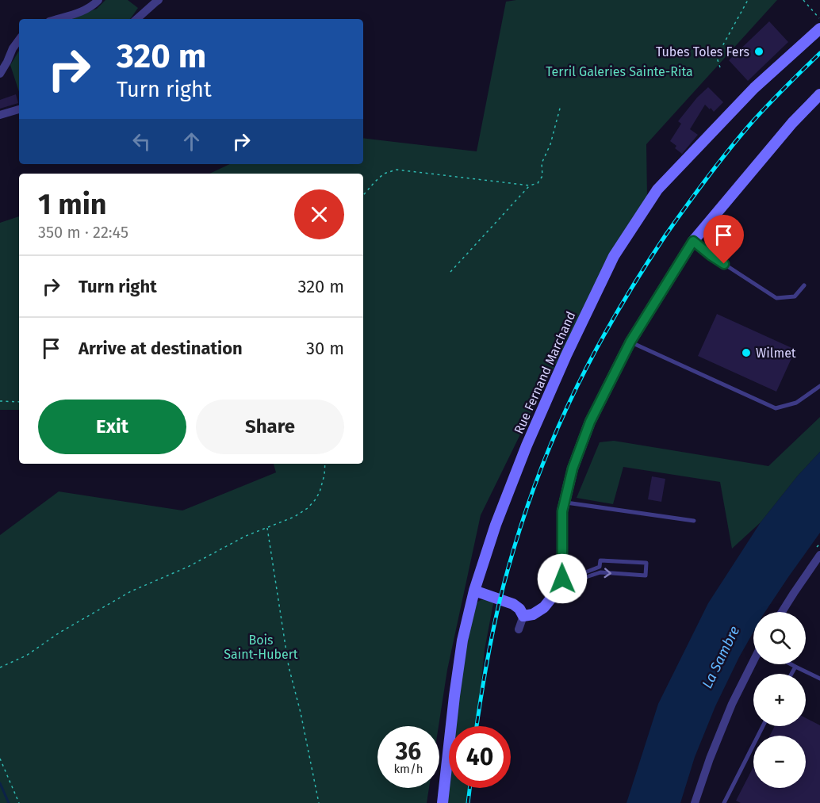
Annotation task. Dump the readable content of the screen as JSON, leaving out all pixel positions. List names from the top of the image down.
{
  "streets": {
    "street": ["Rue Fernand Marchand"]
  },
  "water": ["La Sambre"],
  "parks": ["Terril Galeries Sainte-Rita", "Bois Saint-Hubert"],
  "places": ["Tubes Toles Fers", "Wilmet"],
  "page": {
    "turn": ["320 m", "Turn right"],
    "heading": ["1 min", "350 m · 22:45"],
    "list": [
      {
        "name": "Turn right",
        "value": "320 m"
      },
      {
        "name": "Arrive at destination",
        "value": "30 m"
      }
    ],
    "buttons": ["Exit", "Share"],
    "map_buttons": ["+", "−"],
    "speed": "36 km/h",
    "limit": "40"
  }
}
